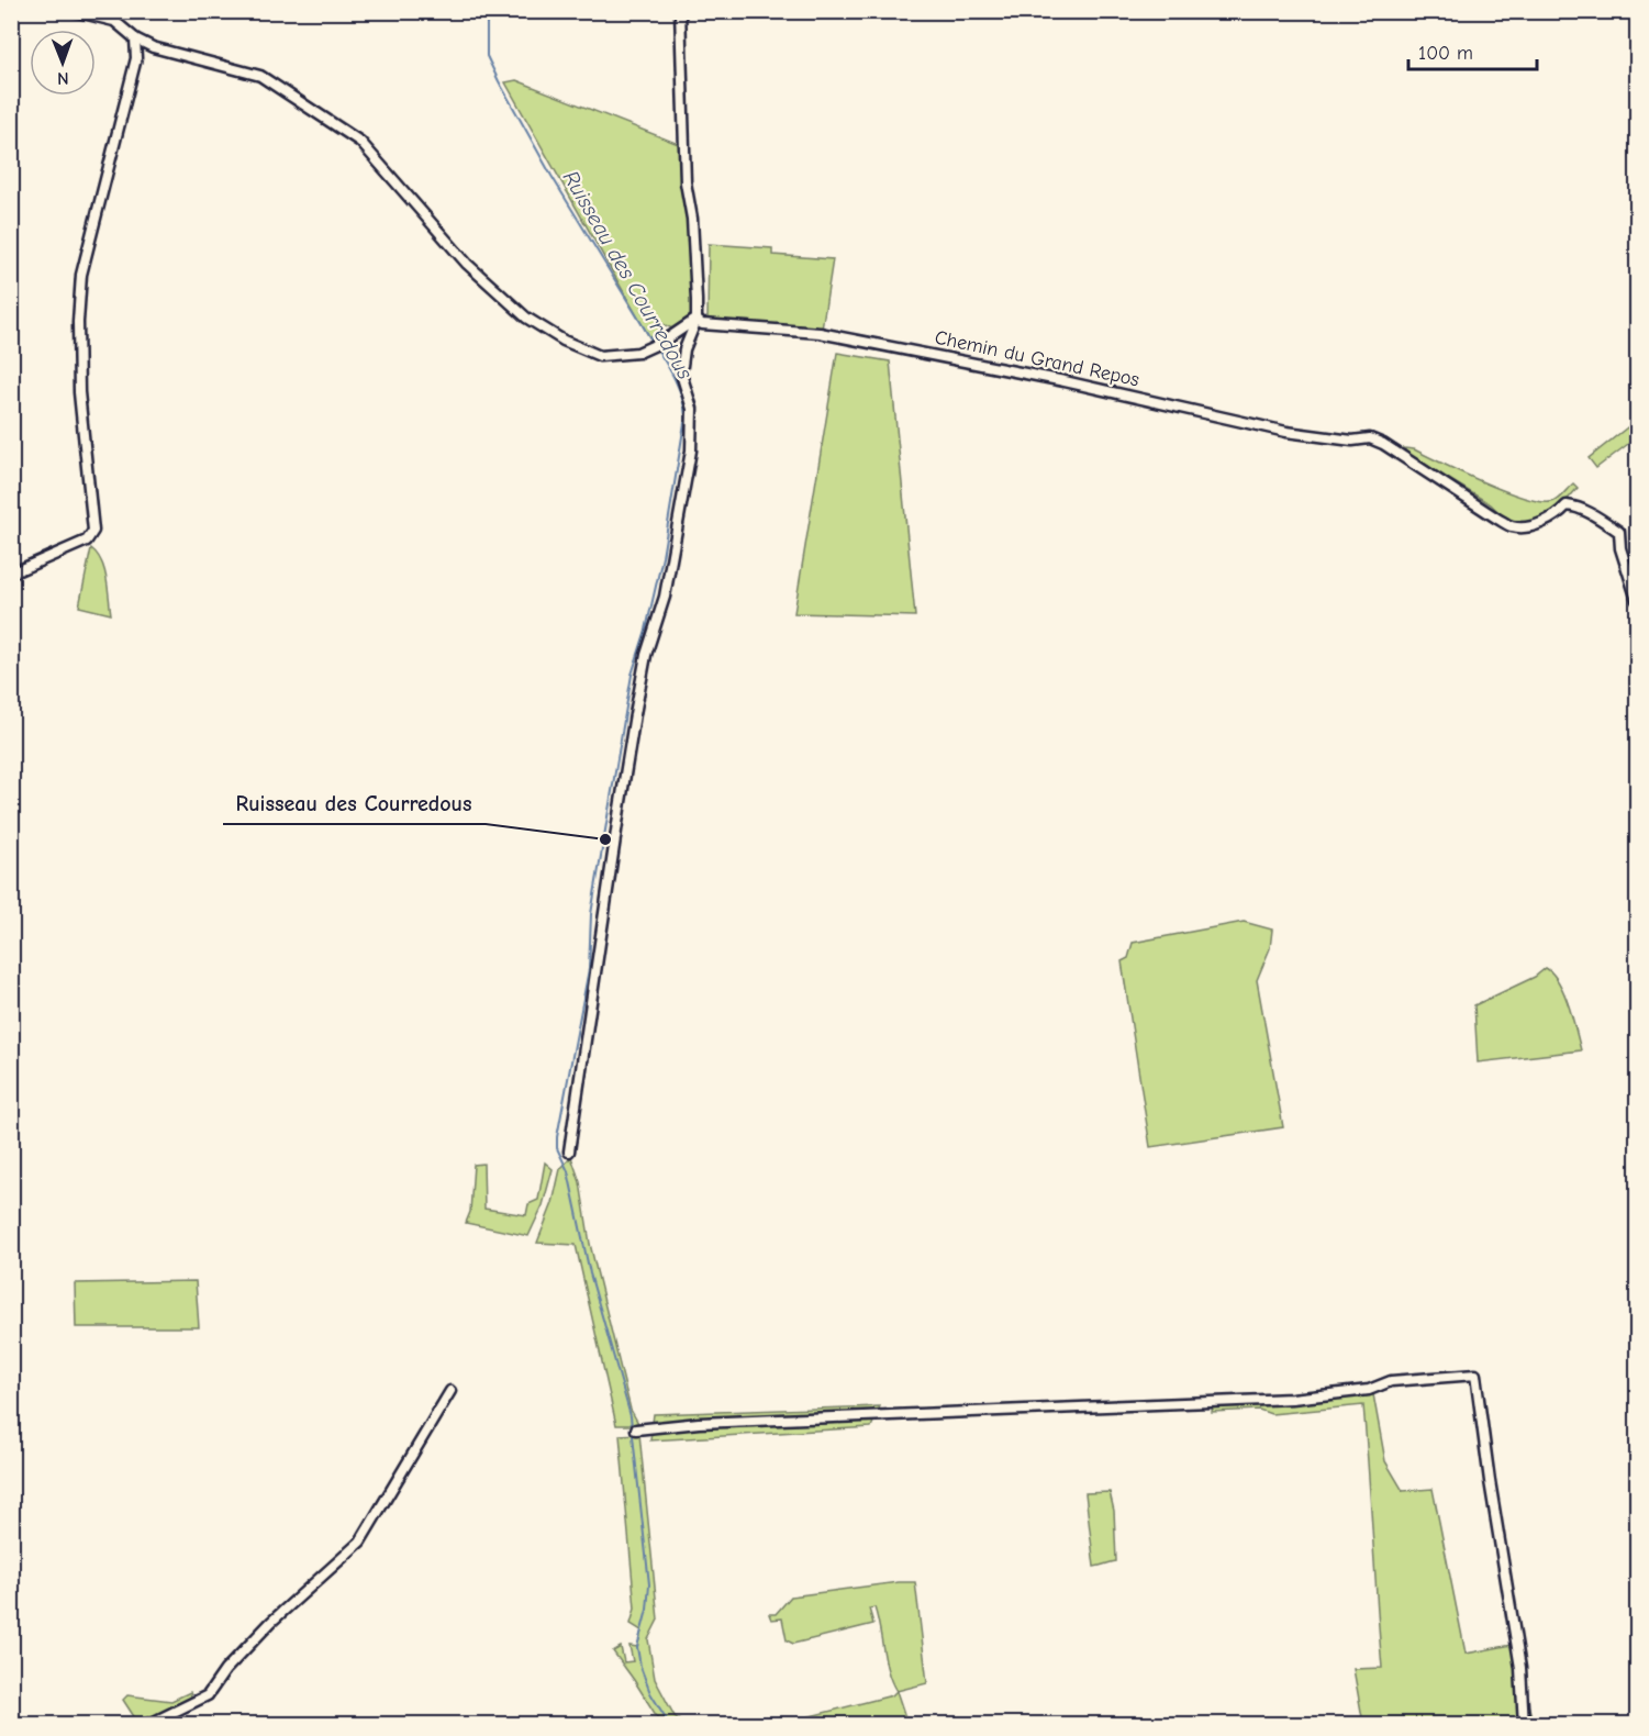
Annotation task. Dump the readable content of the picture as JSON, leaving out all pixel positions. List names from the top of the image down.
{
  "streets": {
    "street": ["Chemin du Grand Repos"]
  },
  "water": ["Ruisseau des Courredous"],
  "places": ["Ruisseau des Courredous"],
  "scale_bar": "100 m",
  "north": "bottom"
}
